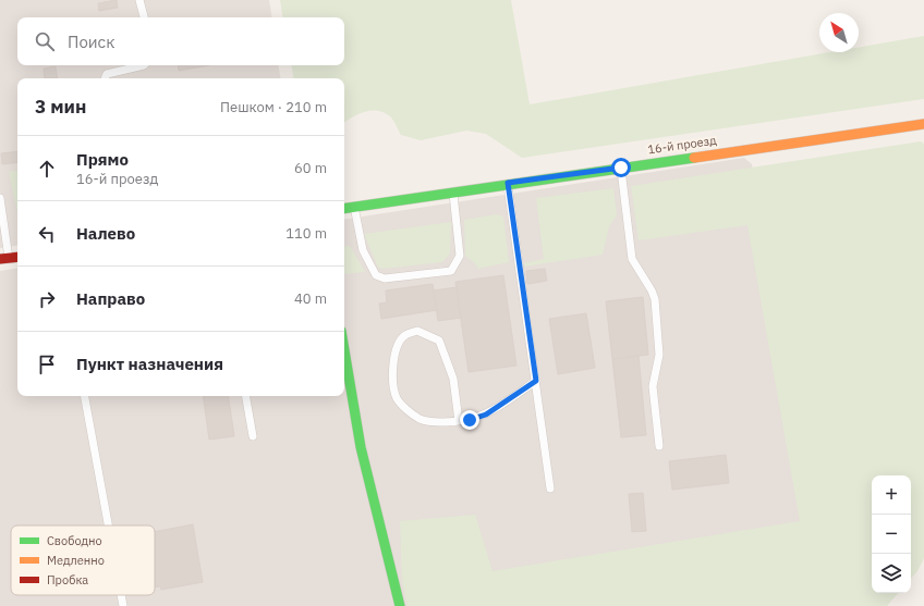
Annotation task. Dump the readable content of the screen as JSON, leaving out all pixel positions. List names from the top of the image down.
{
  "streets": {
    "street": ["16-й проезд"]
  },
  "legend": ["Свободно", "Медленно", "Пробка"],
  "north": "top left",
  "page": {
    "search": "Поиск",
    "heading": ["3 мин", "Пешком · 210 m"],
    "list": [
      ["Прямо", "16-й проезд", "60 m"],
      ["Налево", "110 m"],
      ["Направо", "40 m"],
      "Пункт назначения"
    ],
    "map_buttons": ["+", "−"]
  }
}
